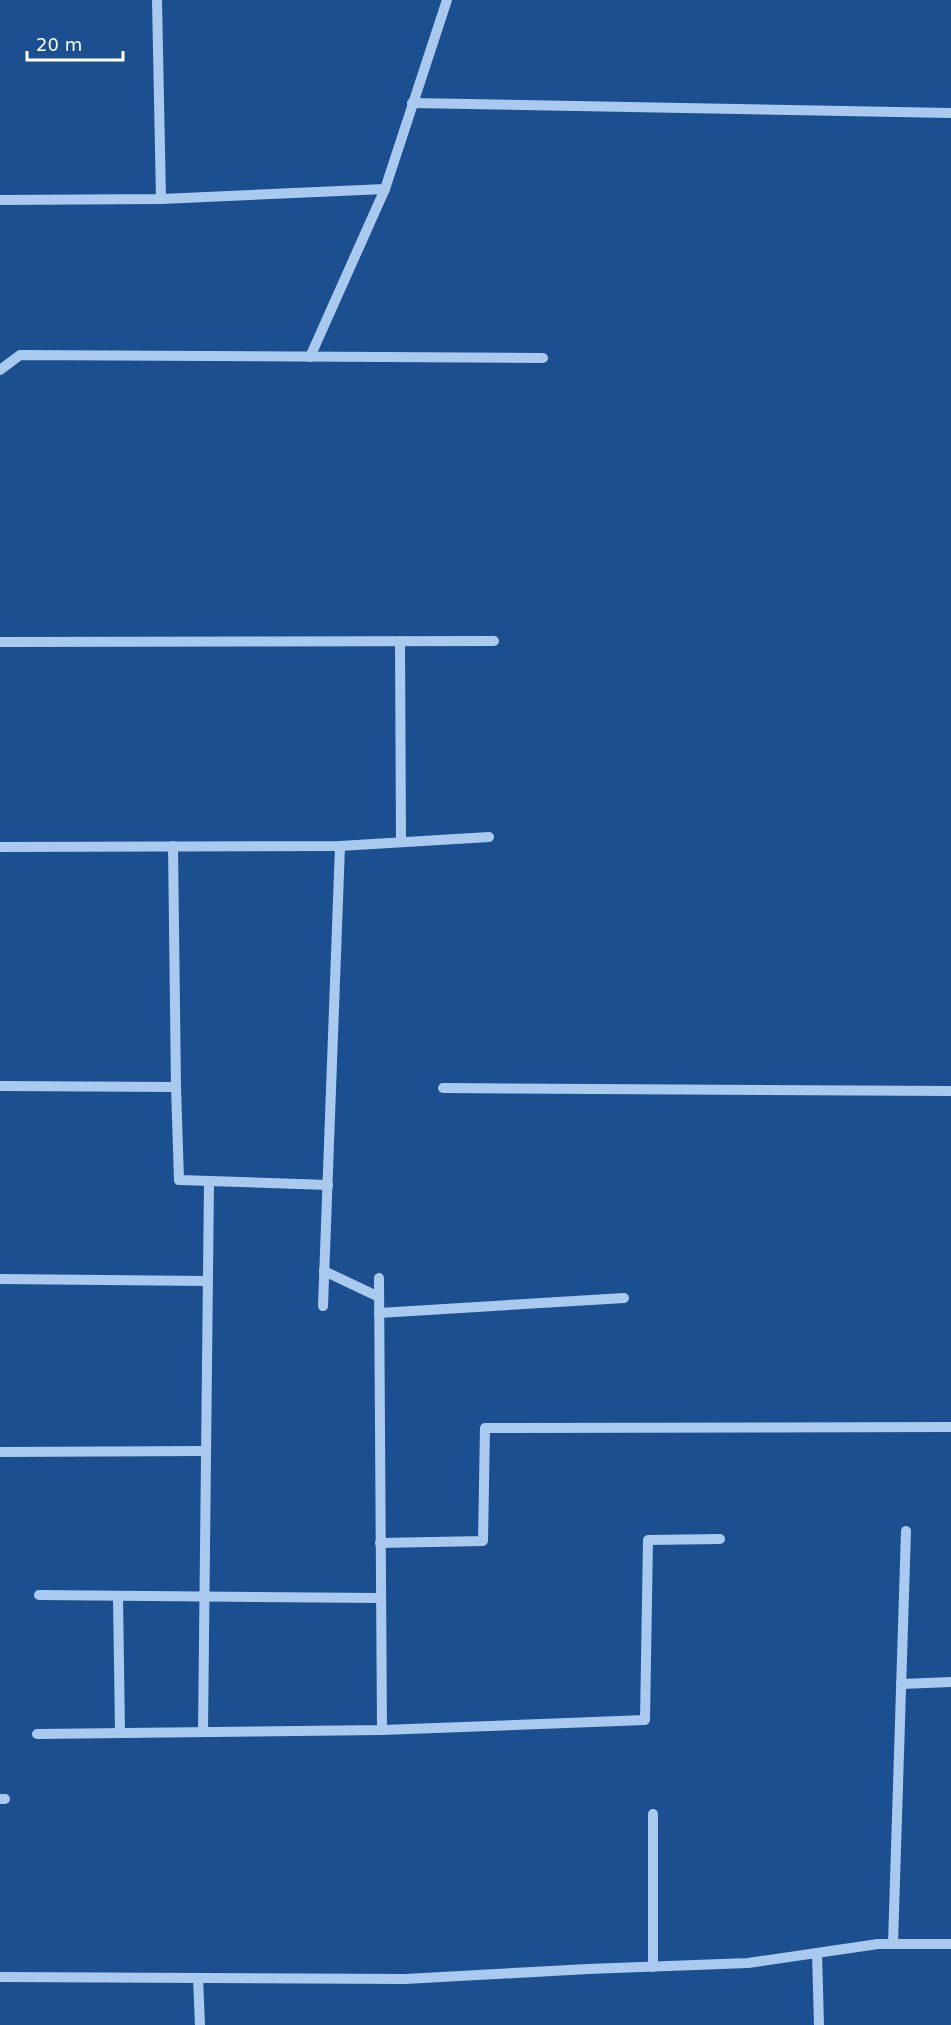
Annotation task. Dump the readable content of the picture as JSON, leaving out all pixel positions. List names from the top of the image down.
{
  "scale_bar": "20 m"
}
